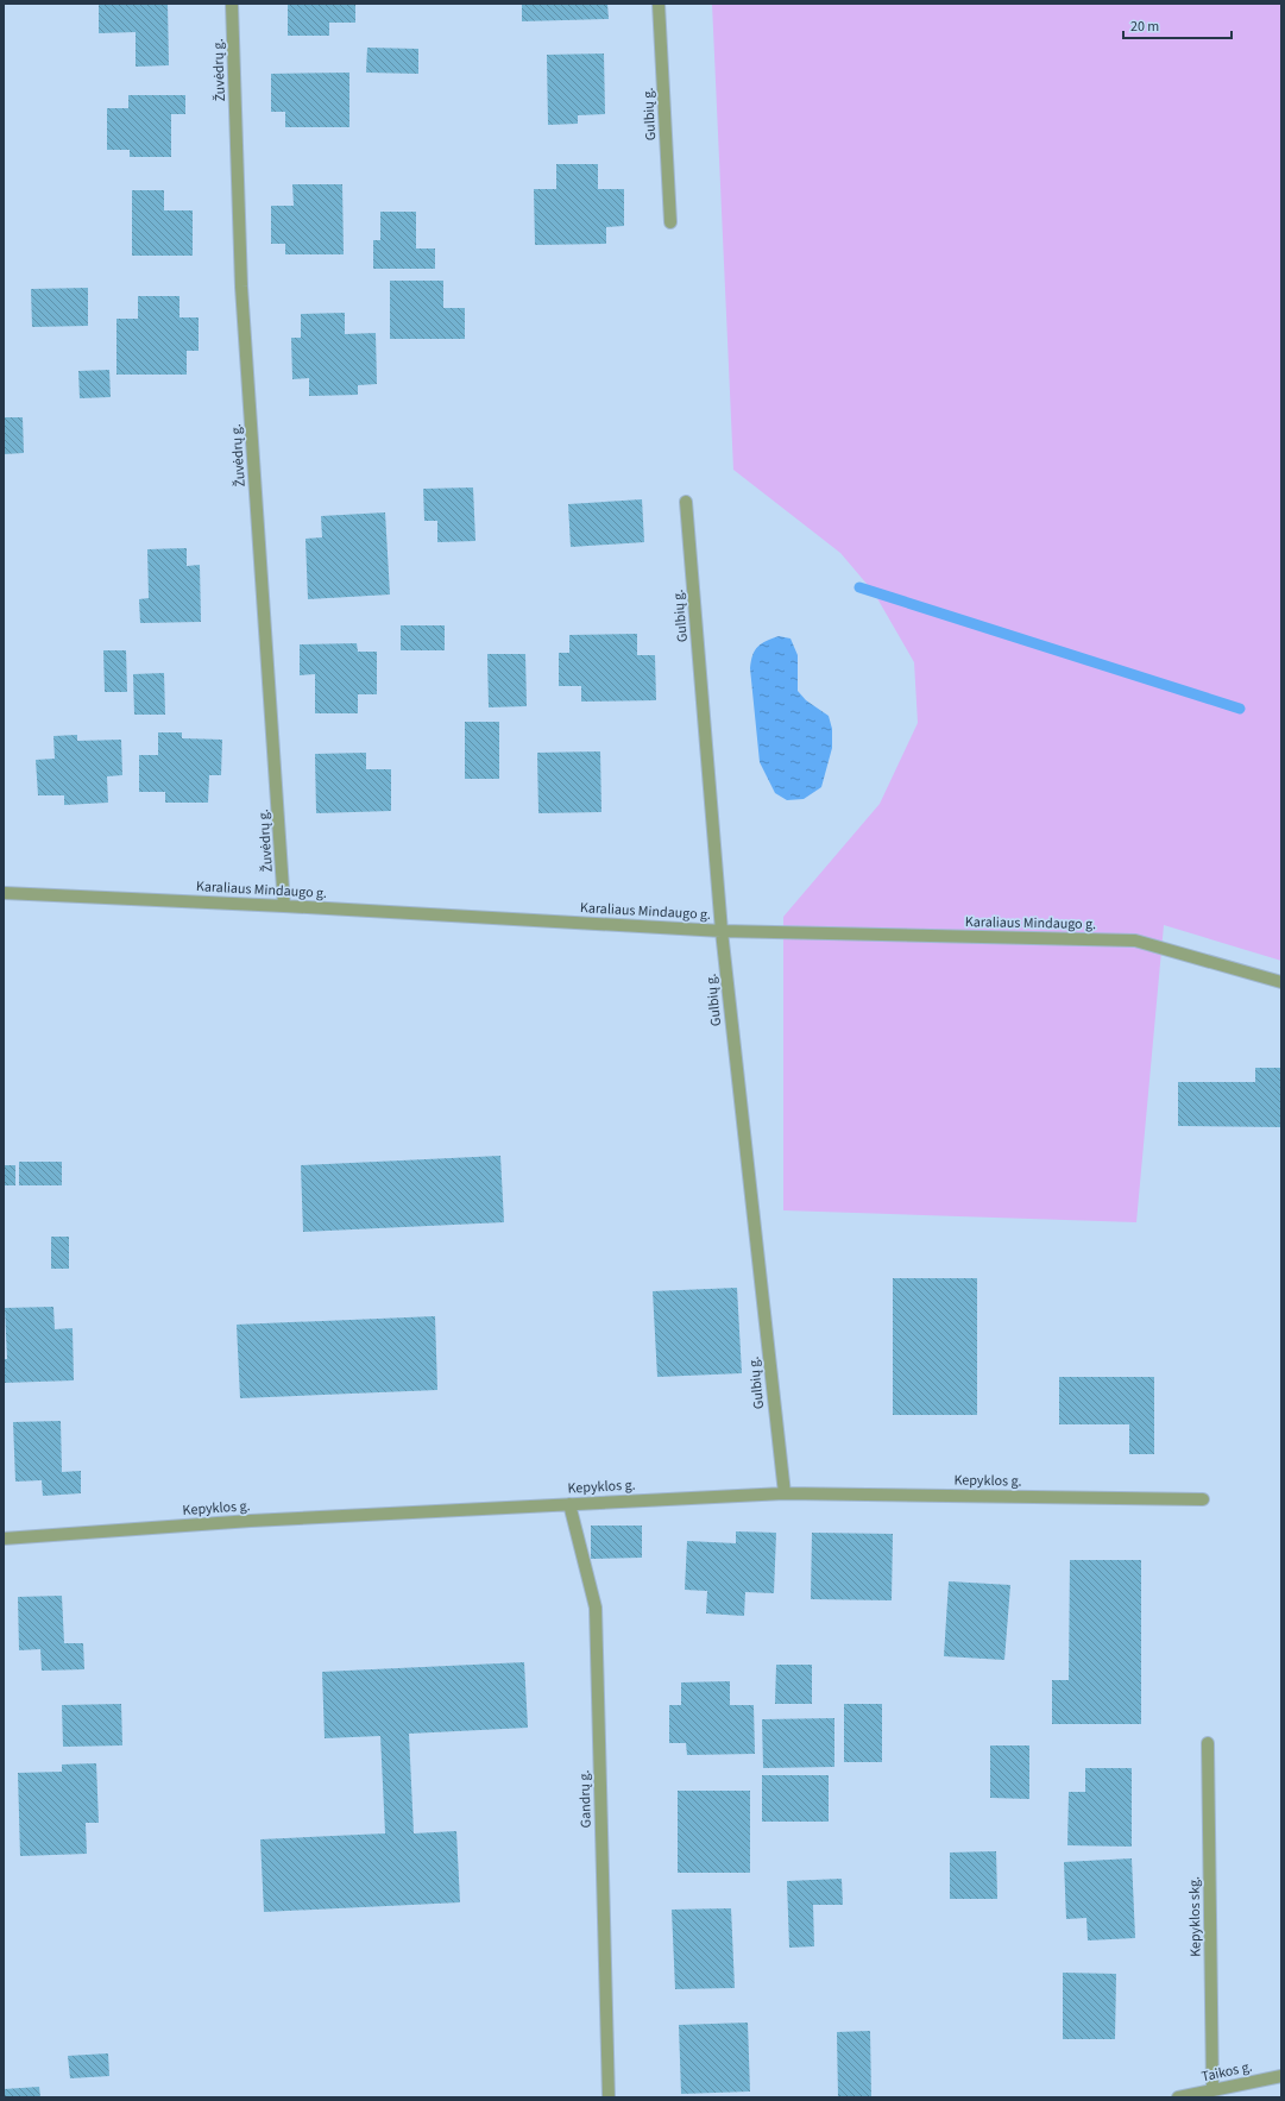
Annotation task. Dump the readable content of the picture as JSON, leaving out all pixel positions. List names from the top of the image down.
{
  "streets": {
    "street": [
      "Žuvėdrų g.",
      "Gulbių g.",
      "Karaliaus Mindaugo g.",
      "Kepyklos g.",
      "Gandrų g.",
      "Kepyklos skg.",
      "Taikos g."
    ]
  },
  "crossings": [
    ["Žuvėdrų g.", "Karaliaus Mindaugo g."],
    ["Gulbių g.", "Karaliaus Mindaugo g."],
    ["Gulbių g.", "Kepyklos g."],
    ["Kepyklos g.", "Gandrų g."],
    ["Kepyklos skg.", "Taikos g."]
  ],
  "scale_bar": "20 m"
}
